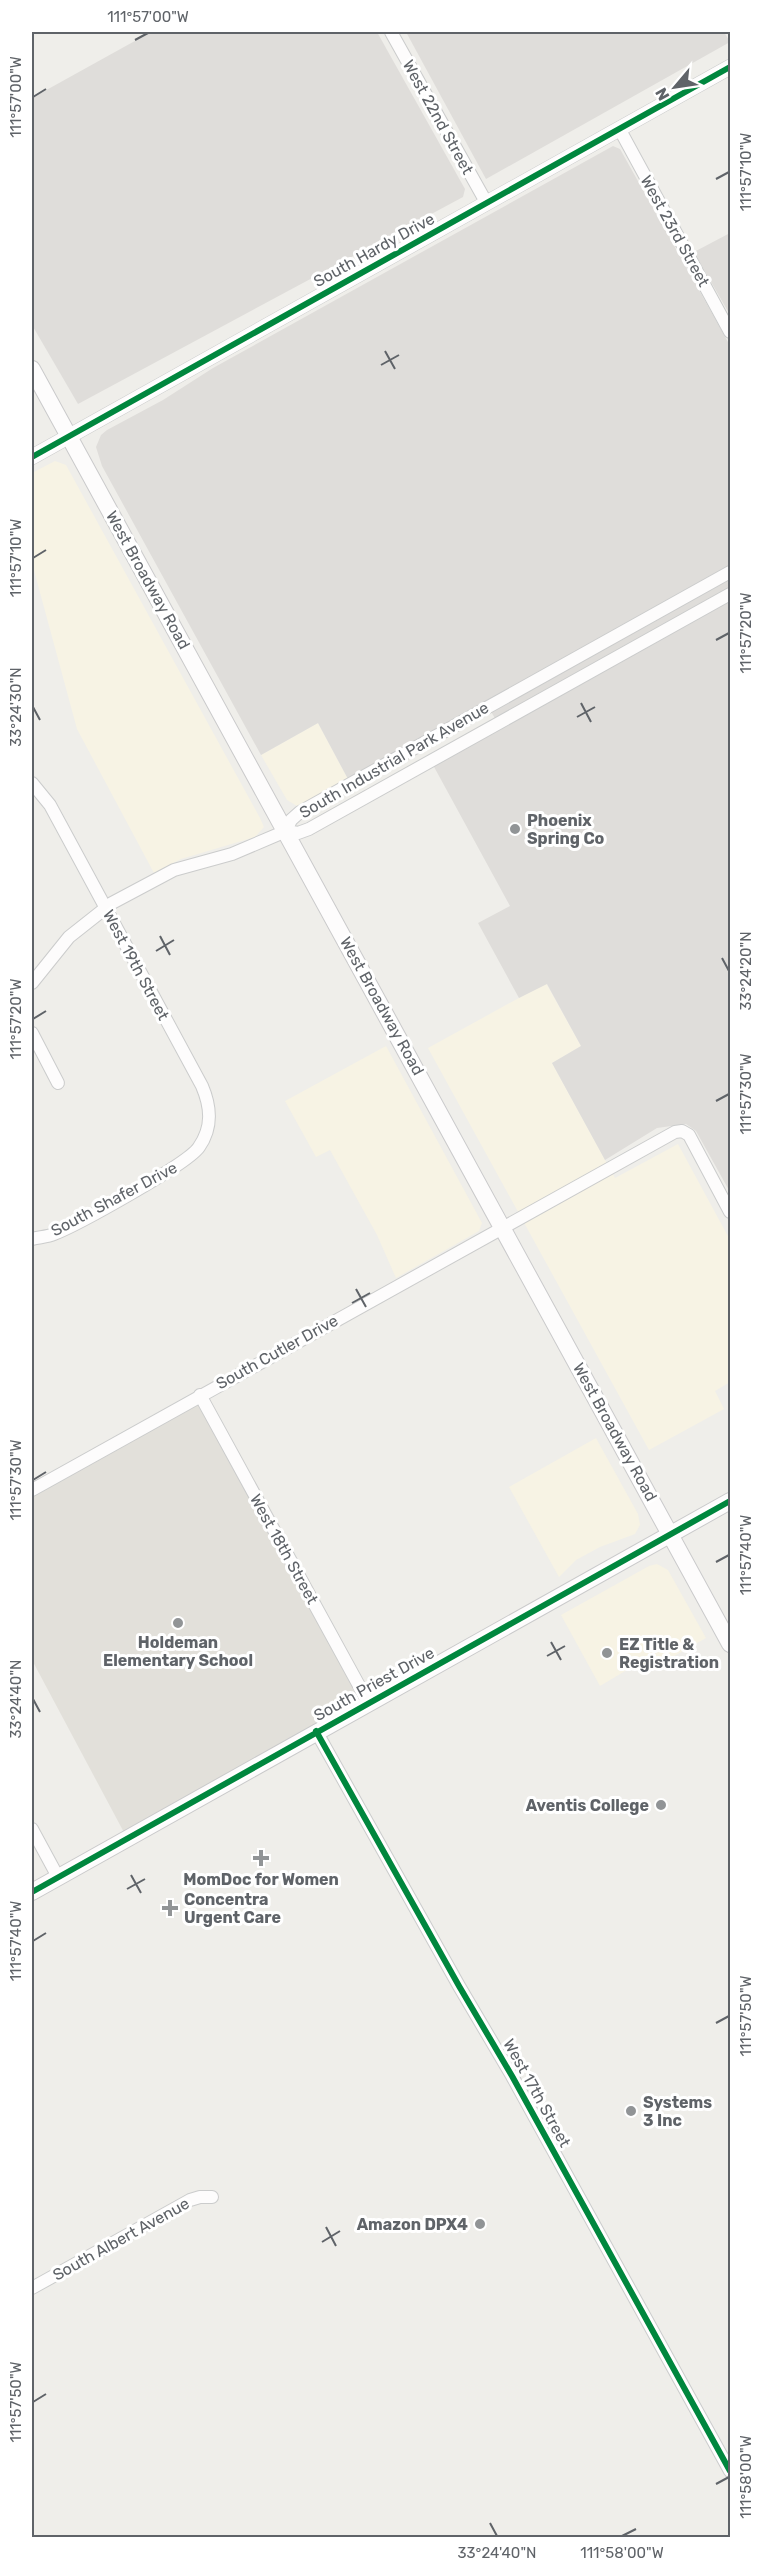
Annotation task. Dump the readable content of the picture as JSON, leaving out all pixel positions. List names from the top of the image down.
{
  "streets": {
    "main road": ["West Broadway Road", "South Priest Drive"],
    "street": [
      "West 22nd Street",
      "West 23rd Street",
      "South Hardy Drive",
      "South Industrial Park Avenue",
      "West 19th Street",
      "South Shafer Drive",
      "South Cutler Drive",
      "West 18th Street",
      "West 17th Street",
      "South Albert Avenue"
    ]
  },
  "crossings": [
    ["West 22nd Street", "South Hardy Drive"],
    ["West 23rd Street", "South Hardy Drive"],
    ["South Hardy Drive", "West Broadway Road"],
    ["West Broadway Road", "South Industrial Park Avenue"],
    ["West Broadway Road", "South Cutler Drive"],
    ["West Broadway Road", "South Priest Drive"],
    ["West 19th Street", "South Shafer Drive"],
    ["South Cutler Drive", "West 18th Street"],
    ["West 18th Street", "South Priest Drive"],
    ["South Priest Drive", "West 17th Street"]
  ],
  "places": {
    "other": [
      "Phoenix Spring Co",
      "Holdeman Elementary School",
      "EZ Title & Registration",
      "Aventis College",
      "Systems 3 Inc",
      "Amazon DPX4"
    ],
    "health": ["MomDoc for Women", "Concentra Urgent Care"]
  },
  "north": "bottom left",
  "coordinates": [
    "111°57'00\"W",
    "111°57'10\"W",
    "111°57'20\"W",
    "33°24'30\"N",
    "33°24'20\"N",
    "111°57'30\"W",
    "111°57'40\"W",
    "33°24'40\"N",
    "111°57'50\"W",
    "111°58'00\"W"
  ]
}
